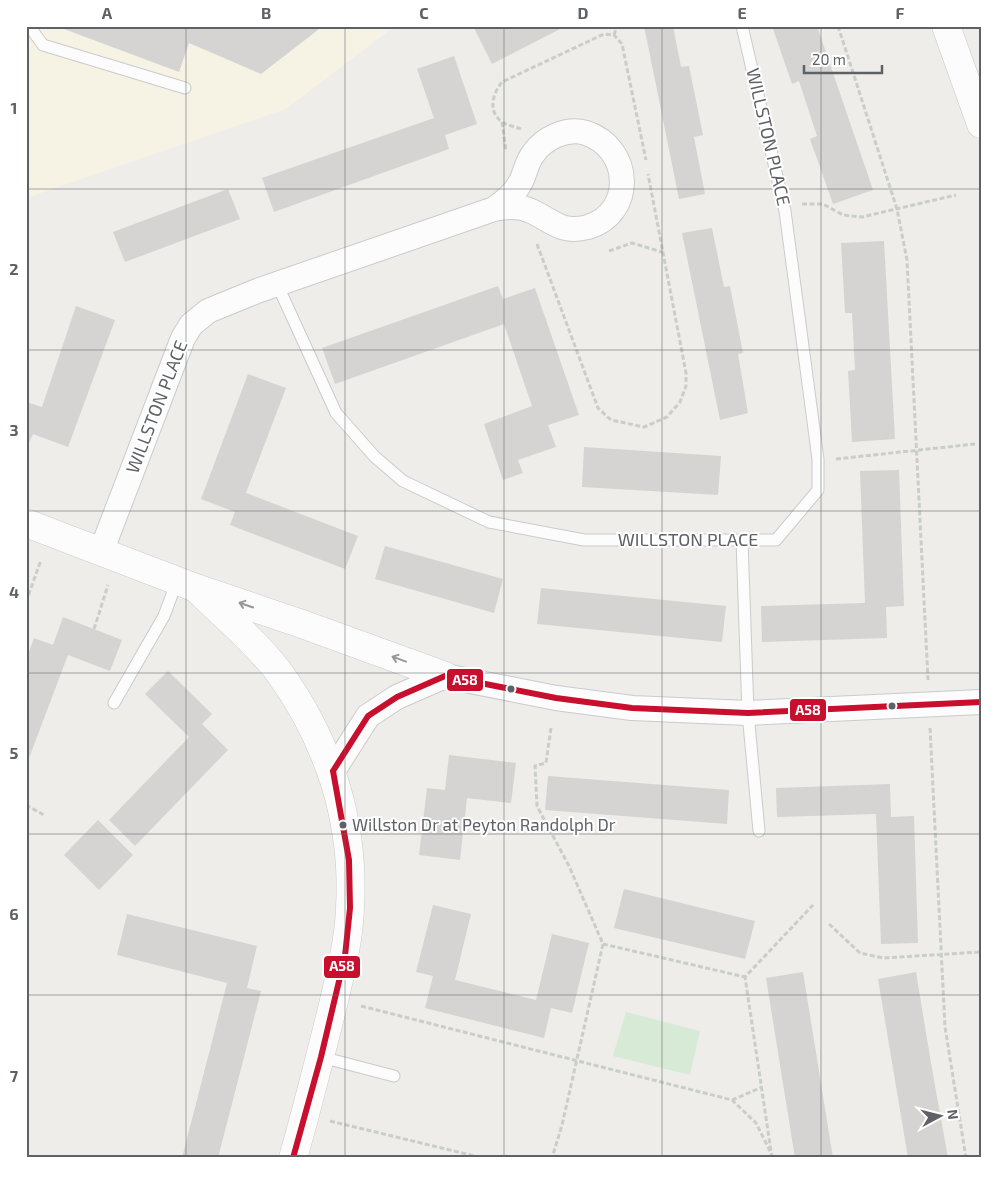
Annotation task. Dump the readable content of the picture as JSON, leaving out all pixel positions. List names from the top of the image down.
{
  "streets": {
    "street": ["WILLSTON PLACE"]
  },
  "places": ["Willston Dr at Peyton Randolph Dr"],
  "lines": ["transit line A58"],
  "scale_bar": "20 m",
  "north": "right",
  "grid": {
    "columns": [
      "A",
      "B",
      "C",
      "D",
      "E",
      "F"
    ],
    "rows": [
      "1",
      "2",
      "3",
      "4",
      "5",
      "6",
      "7"
    ]
  }
}
